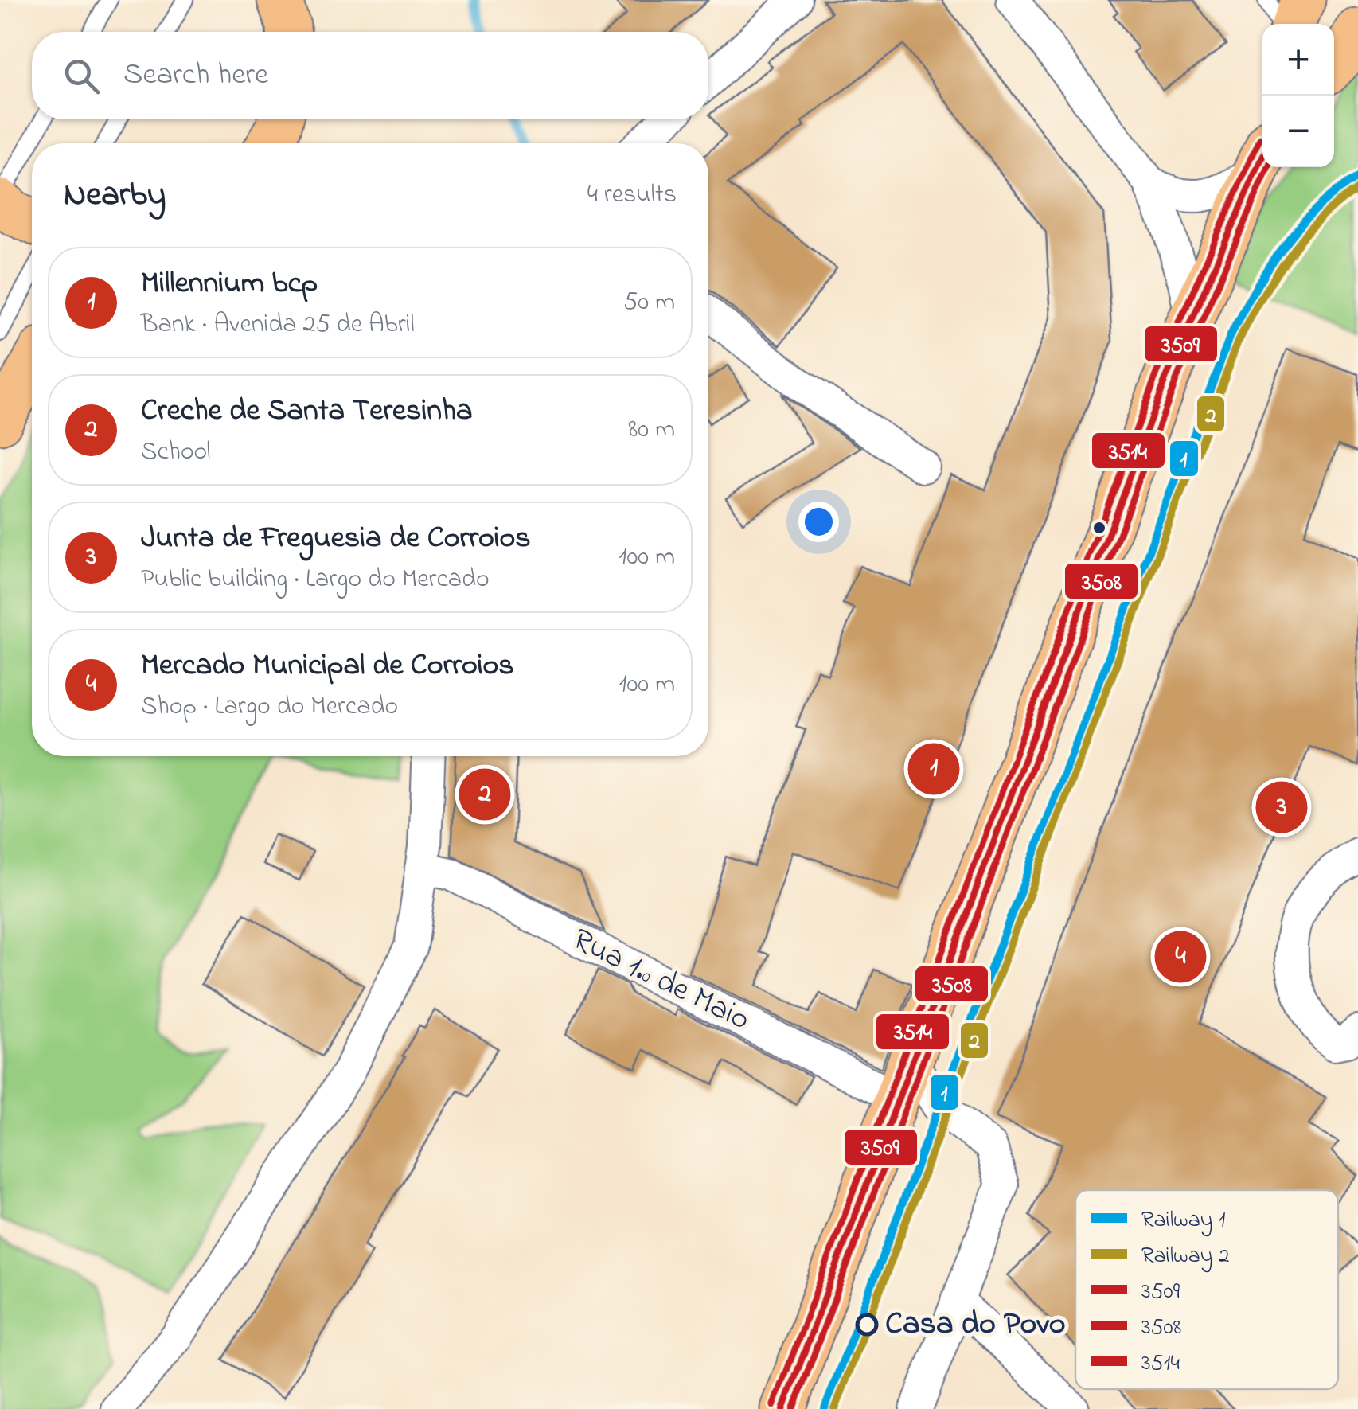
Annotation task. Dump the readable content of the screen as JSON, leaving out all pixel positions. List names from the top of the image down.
{
  "streets": {
    "street": ["Rua 1.º de Maio"]
  },
  "places": ["Casa do Povo"],
  "lines": [
    "transit line 3514",
    "transit line 3509",
    "transit line 3508",
    "rail line 1",
    "rail line 2"
  ],
  "legend": [
    "Railway 1",
    "Railway 2",
    "3509",
    "3508",
    "3514"
  ],
  "page": {
    "map_buttons": ["+", "−"],
    "search": "Search here",
    "heading": ["Nearby", "4 results"],
    "list": [
      {
        "mark": "1",
        "name": "Millennium bcp",
        "note": "Bank · Avenida 25 de Abril",
        "value": "50 m"
      },
      {
        "mark": "2",
        "name": "Creche de Santa Teresinha",
        "note": "School",
        "value": "80 m"
      },
      {
        "mark": "3",
        "name": "Junta de Freguesia de Corroios",
        "note": "Public building · Largo do Mercado",
        "value": "100 m"
      },
      {
        "mark": "4",
        "name": "Mercado Municipal de Corroios",
        "note": "Shop · Largo do Mercado",
        "value": "100 m"
      }
    ],
    "pins": [
      "1",
      "2",
      "3",
      "4"
    ]
  }
}
